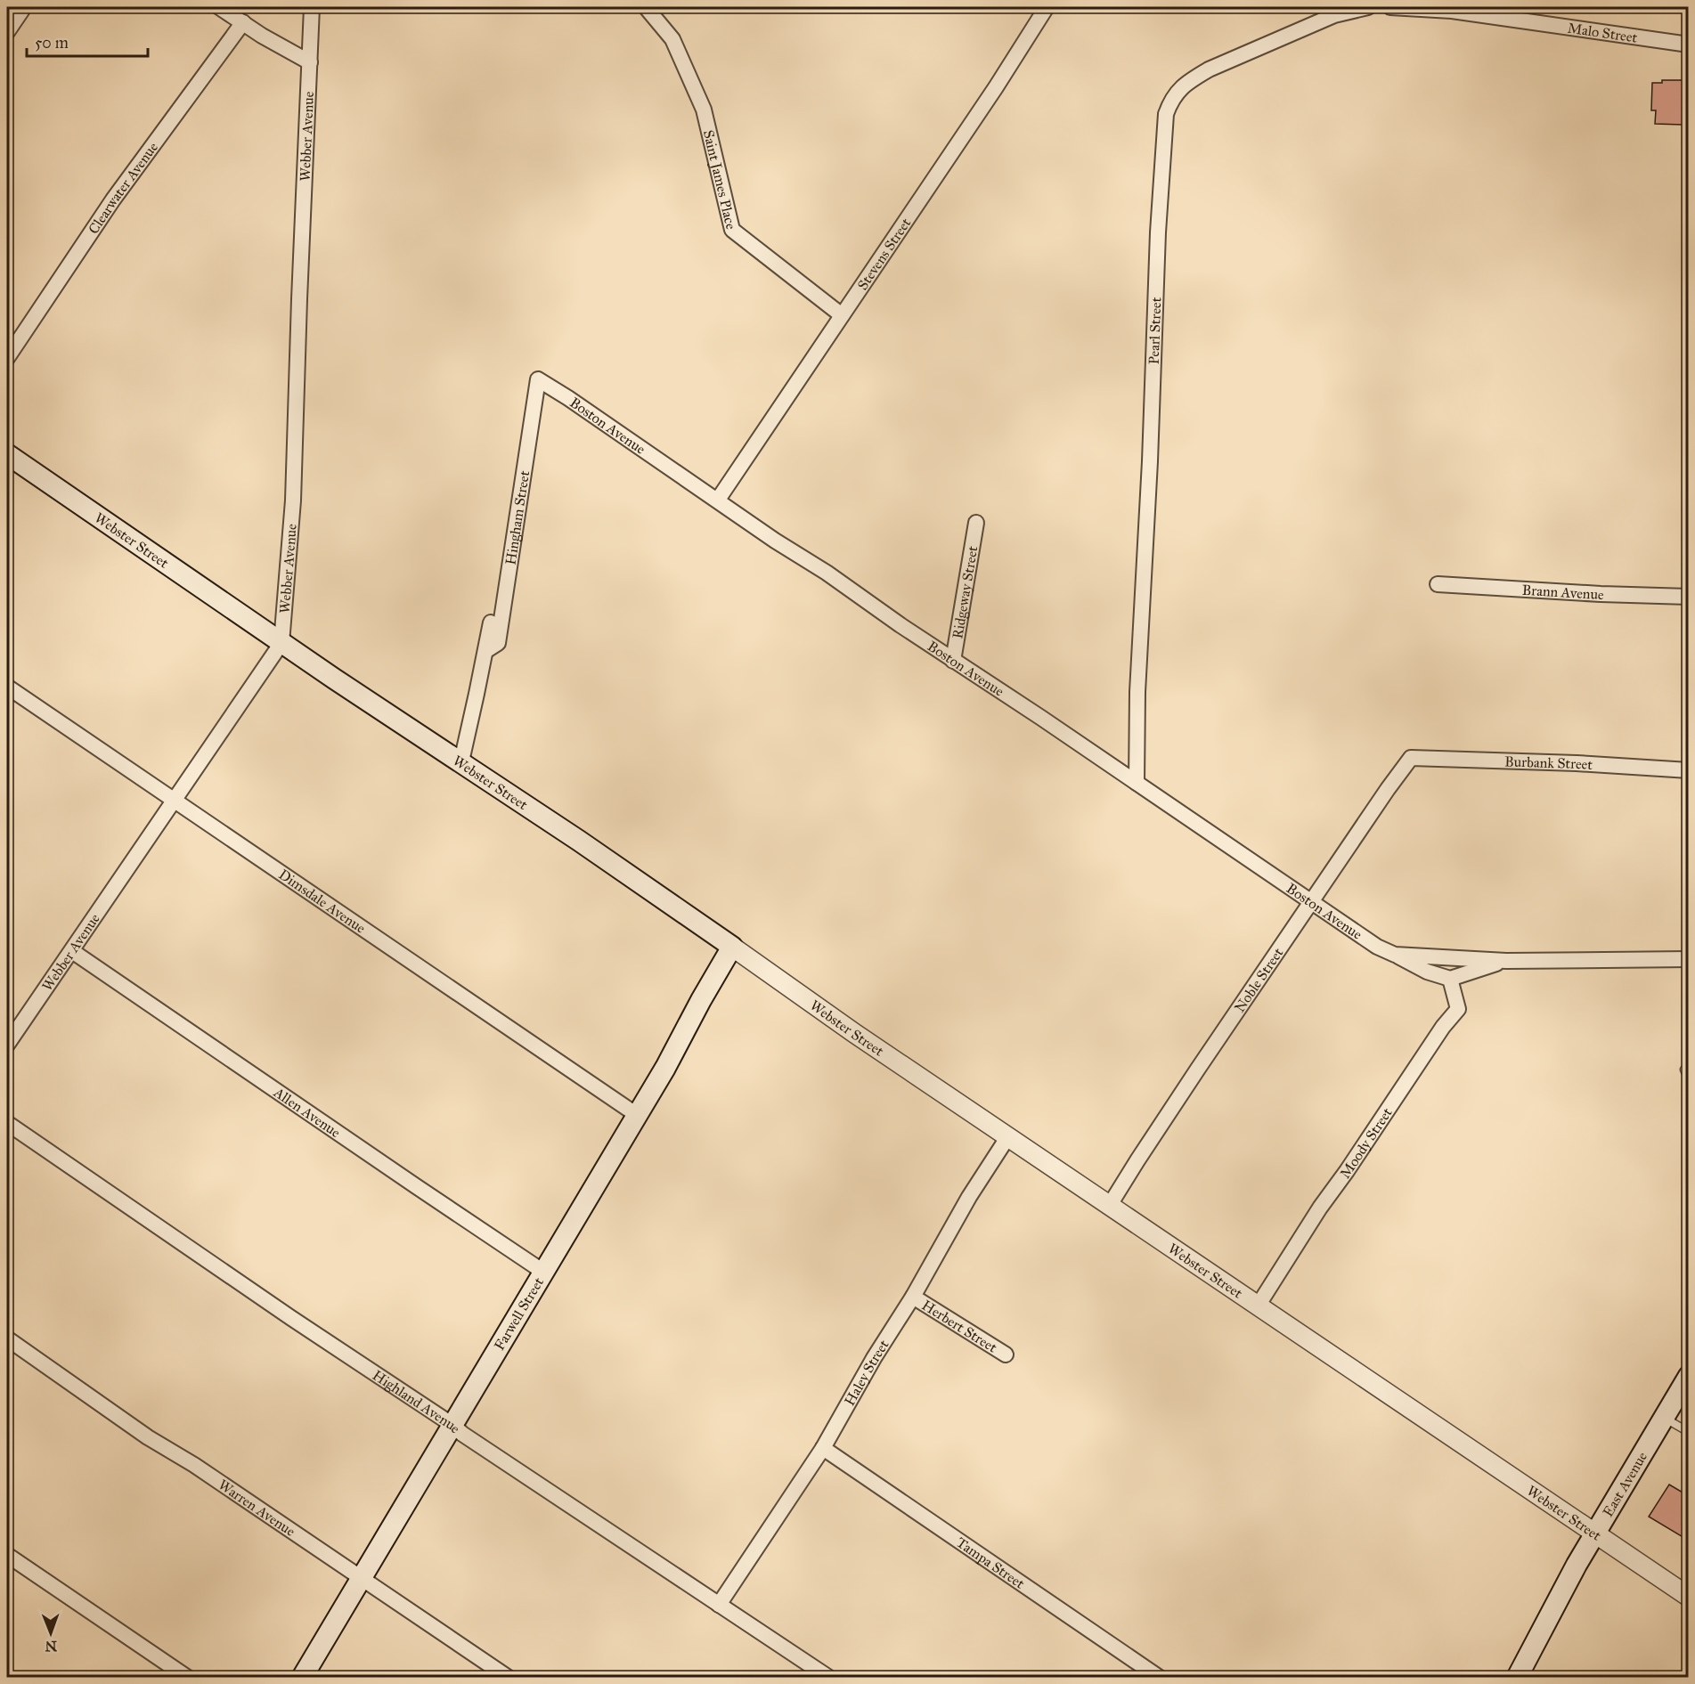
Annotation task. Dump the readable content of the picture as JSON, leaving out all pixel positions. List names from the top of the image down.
{
  "streets": {
    "main road": ["Webster Street", "Farwell Street", "East Avenue"],
    "street": [
      "Malo Street",
      "Webber Avenue",
      "Saint James Place",
      "Clearwater Avenue",
      "Stevens Street",
      "Pearl Street",
      "Boston Avenue",
      "Hingham Street",
      "Ridgeway Street",
      "Brann Avenue",
      "Burbank Street",
      "Dimsdale Avenue",
      "Noble Street",
      "Allen Avenue",
      "Moody Street",
      "Herbert Street",
      "Haley Street",
      "Highland Avenue",
      "Warren Avenue",
      "Tampa Street"
    ]
  },
  "crossings": [
    ["Webber Avenue", "Webster Street"],
    ["Webber Avenue", "Dimsdale Avenue"],
    ["Webber Avenue", "Allen Avenue"],
    ["Saint James Place", "Stevens Street"],
    ["Stevens Street", "Boston Avenue"],
    ["Pearl Street", "Boston Avenue"],
    ["Boston Avenue", "Hingham Street"],
    ["Boston Avenue", "Ridgeway Street"],
    ["Boston Avenue", "Noble Street"],
    ["Boston Avenue", "Moody Street"],
    ["Webster Street", "Noble Street"],
    ["Webster Street", "Moody Street"],
    ["Webster Street", "Farwell Street"],
    ["Webster Street", "Haley Street"],
    ["Webster Street", "East Avenue"],
    ["Burbank Street", "Noble Street"],
    ["Dimsdale Avenue", "Farwell Street"],
    ["Allen Avenue", "Farwell Street"],
    ["Farwell Street", "Highland Avenue"],
    ["Farwell Street", "Warren Avenue"],
    ["Herbert Street", "Haley Street"],
    ["Haley Street", "Highland Avenue"],
    ["Haley Street", "Tampa Street"]
  ],
  "scale_bar": "50 m",
  "north": "bottom"
}
